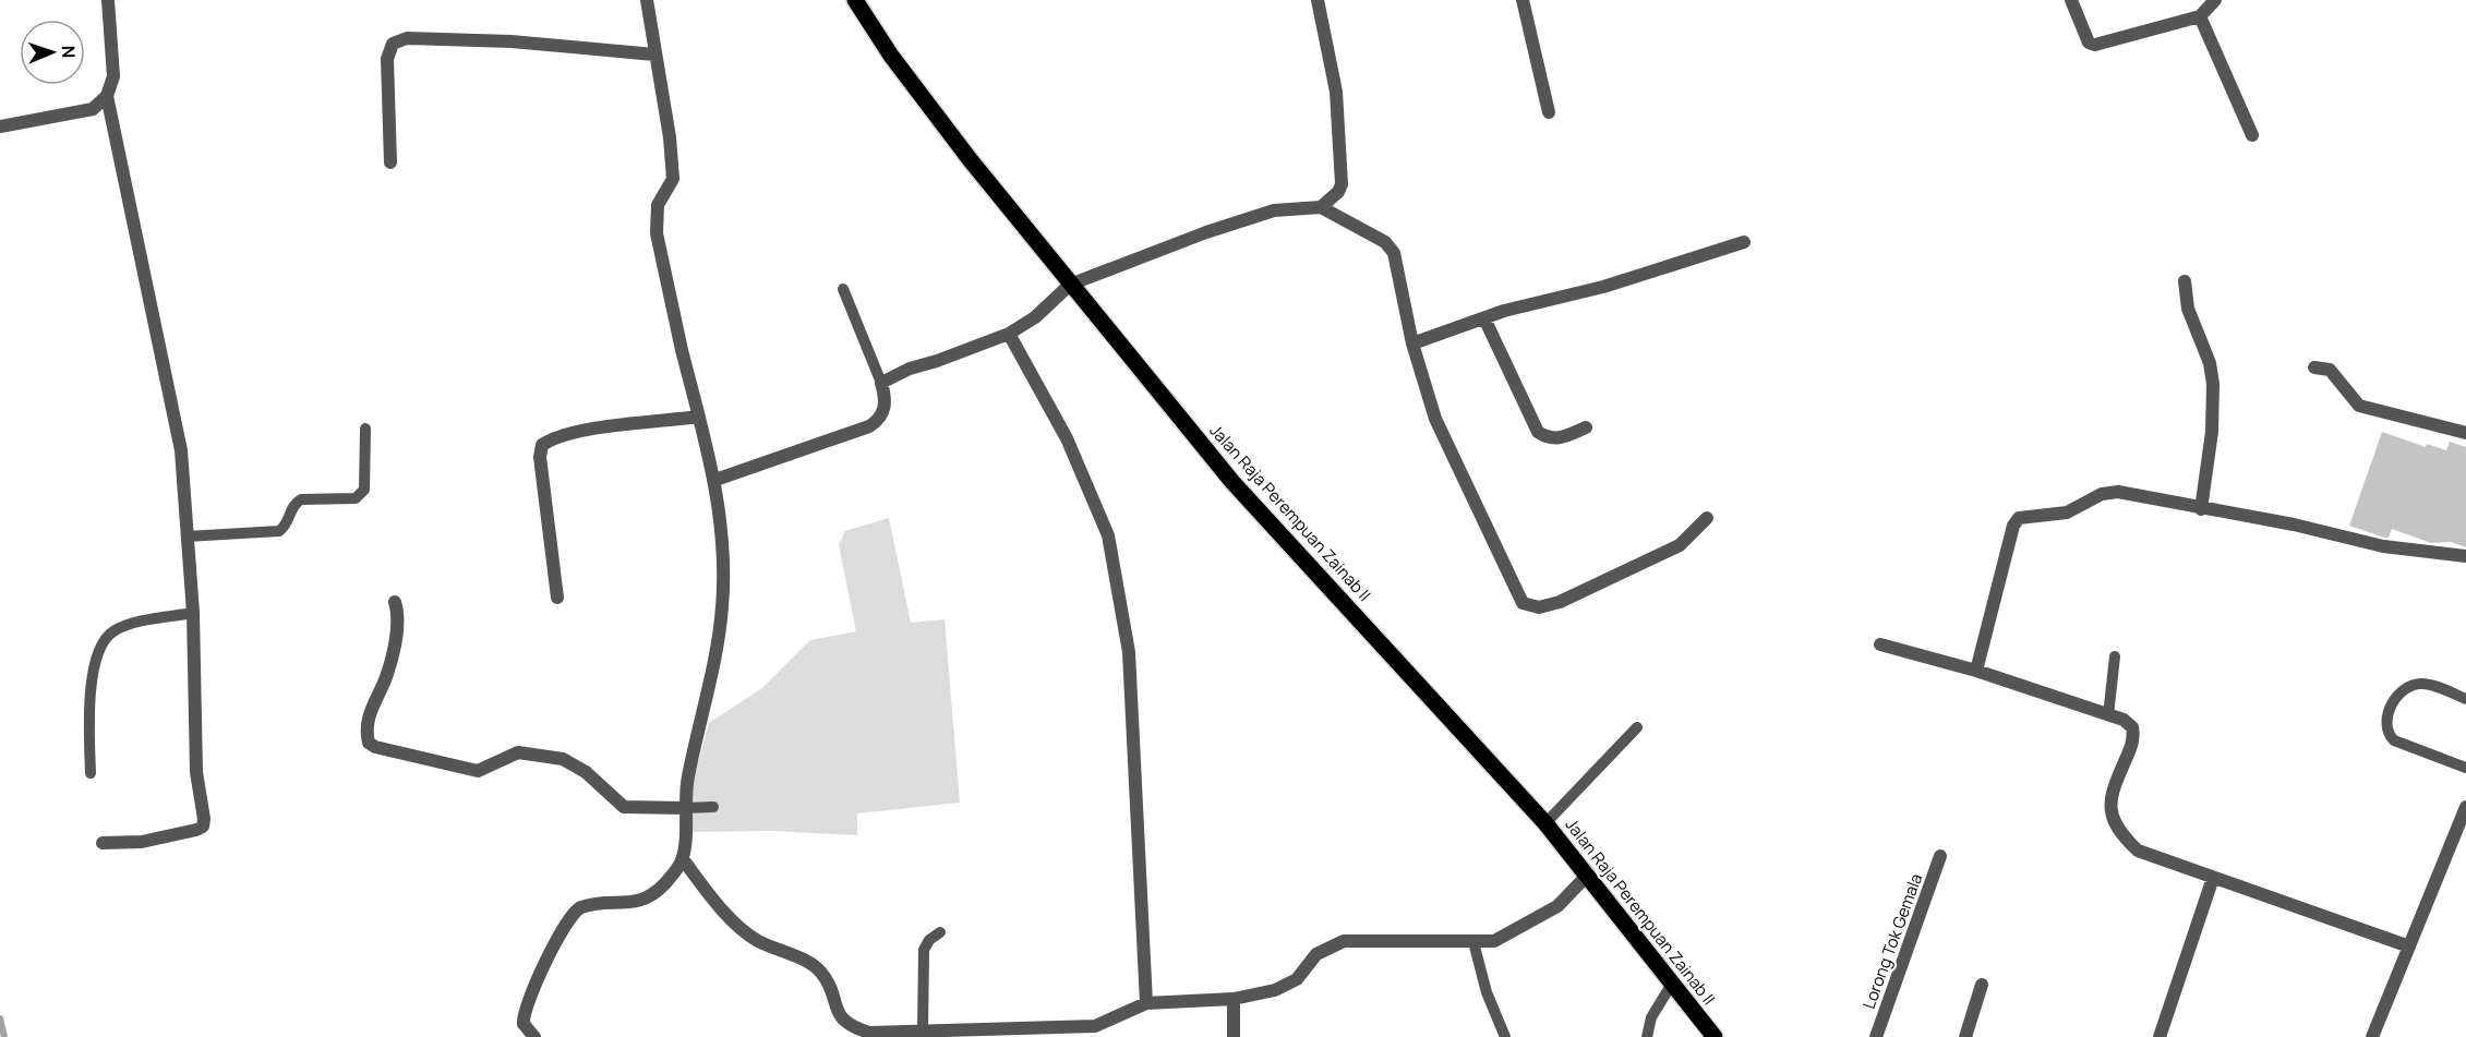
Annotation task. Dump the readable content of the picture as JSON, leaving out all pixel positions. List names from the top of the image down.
{
  "streets": {
    "main road": ["Jalan Raja Perempuan Zainab II"],
    "street": ["Lorong Tok Gemala"]
  },
  "north": "right"
}
